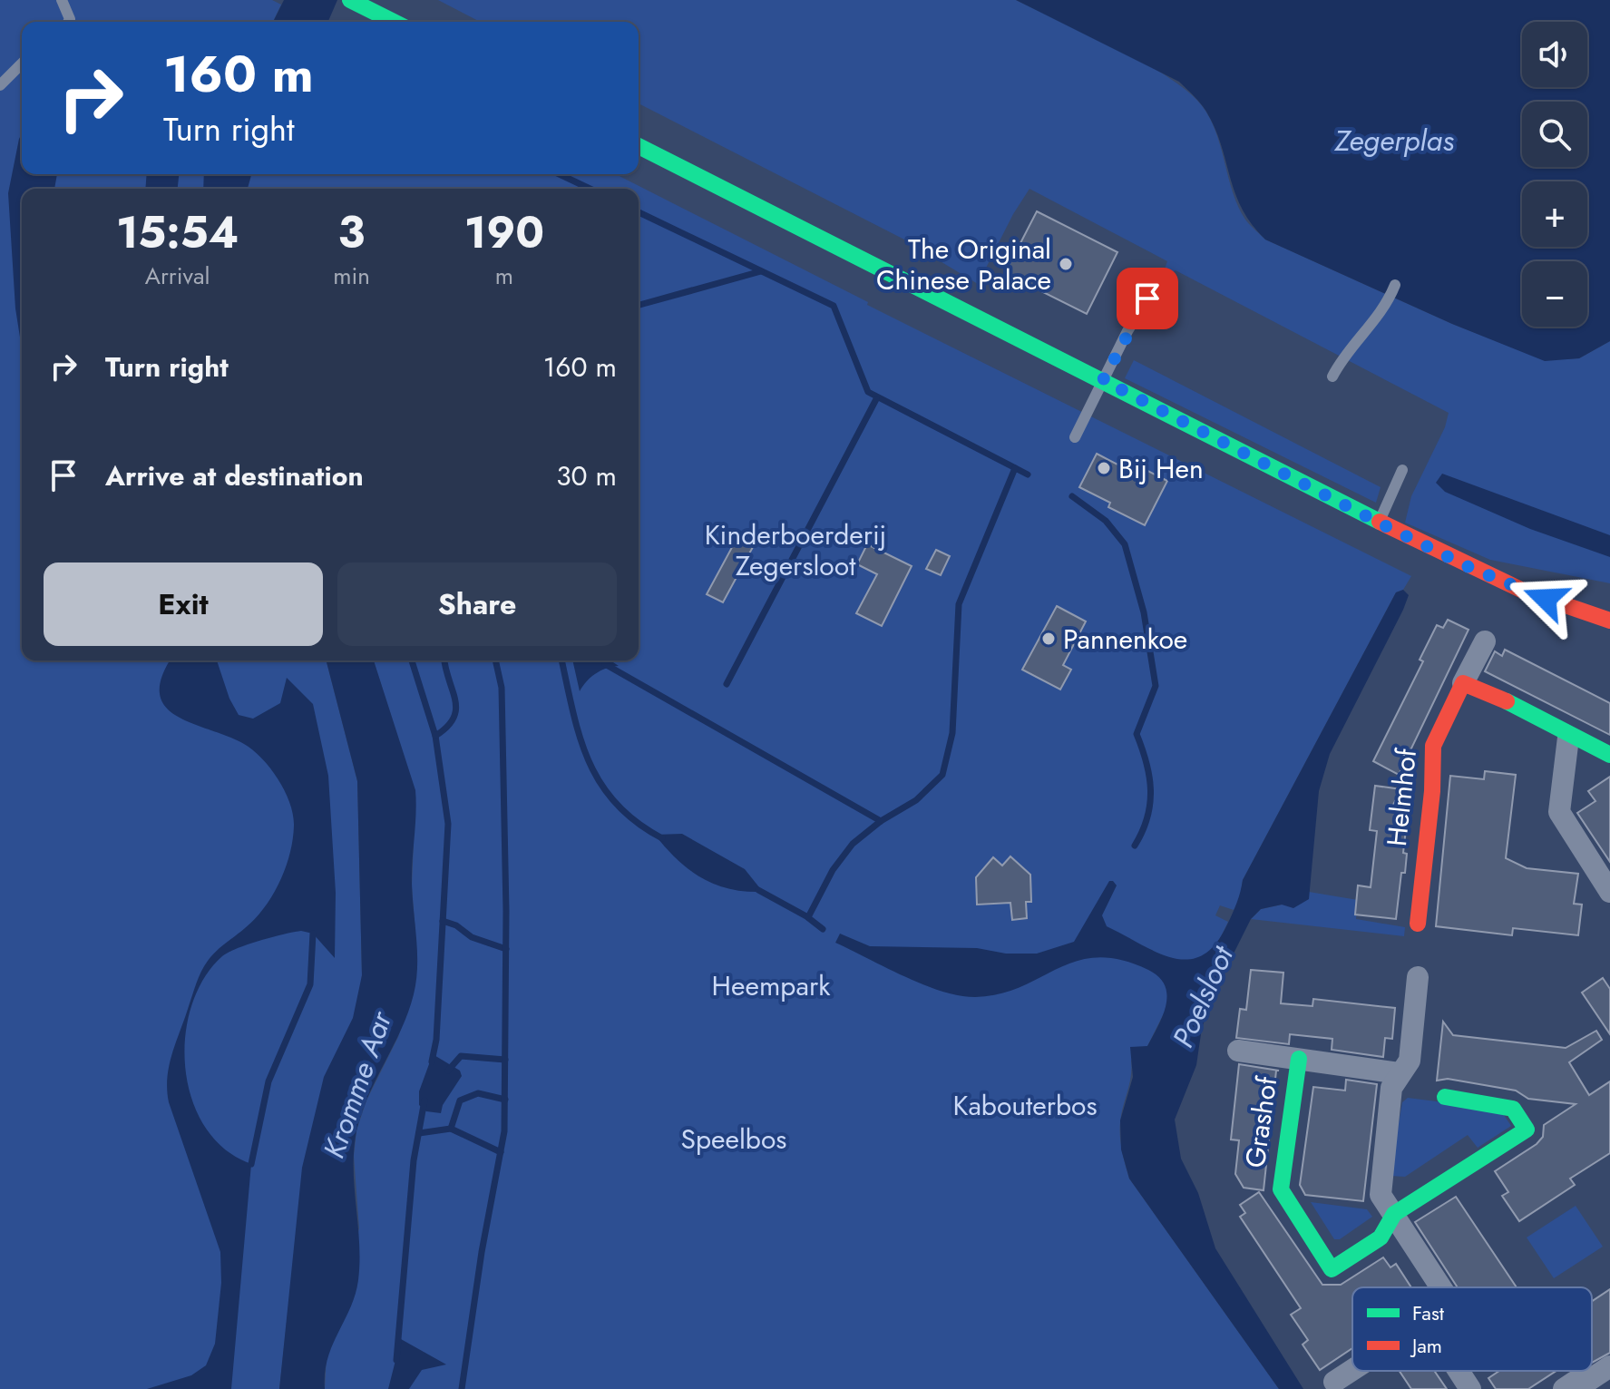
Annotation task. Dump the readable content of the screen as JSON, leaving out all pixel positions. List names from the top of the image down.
{
  "streets": {
    "street": ["Helmhof", "Grashof"]
  },
  "water": ["Zegerplas", "Poelsloot", "Kromme Aar"],
  "parks": [
    "Kinderboerderij Zegersloot",
    "Heempark",
    "Kabouterbos",
    "Speelbos"
  ],
  "places": ["The Original Chinese Palace", "Bij Hen", "Pannenkoe"],
  "legend": ["Fast", "Jam"],
  "page": {
    "map_buttons": ["+", "−"],
    "turn": ["160 m", "Turn right"],
    "eta": [
      "15:54",
      "Arrival",
      "3",
      "min",
      "190",
      "m"
    ],
    "list": [
      {
        "name": "Turn right",
        "value": "160 m"
      },
      {
        "name": "Arrive at destination",
        "value": "30 m"
      }
    ],
    "buttons": ["Exit", "Share"]
  }
}
